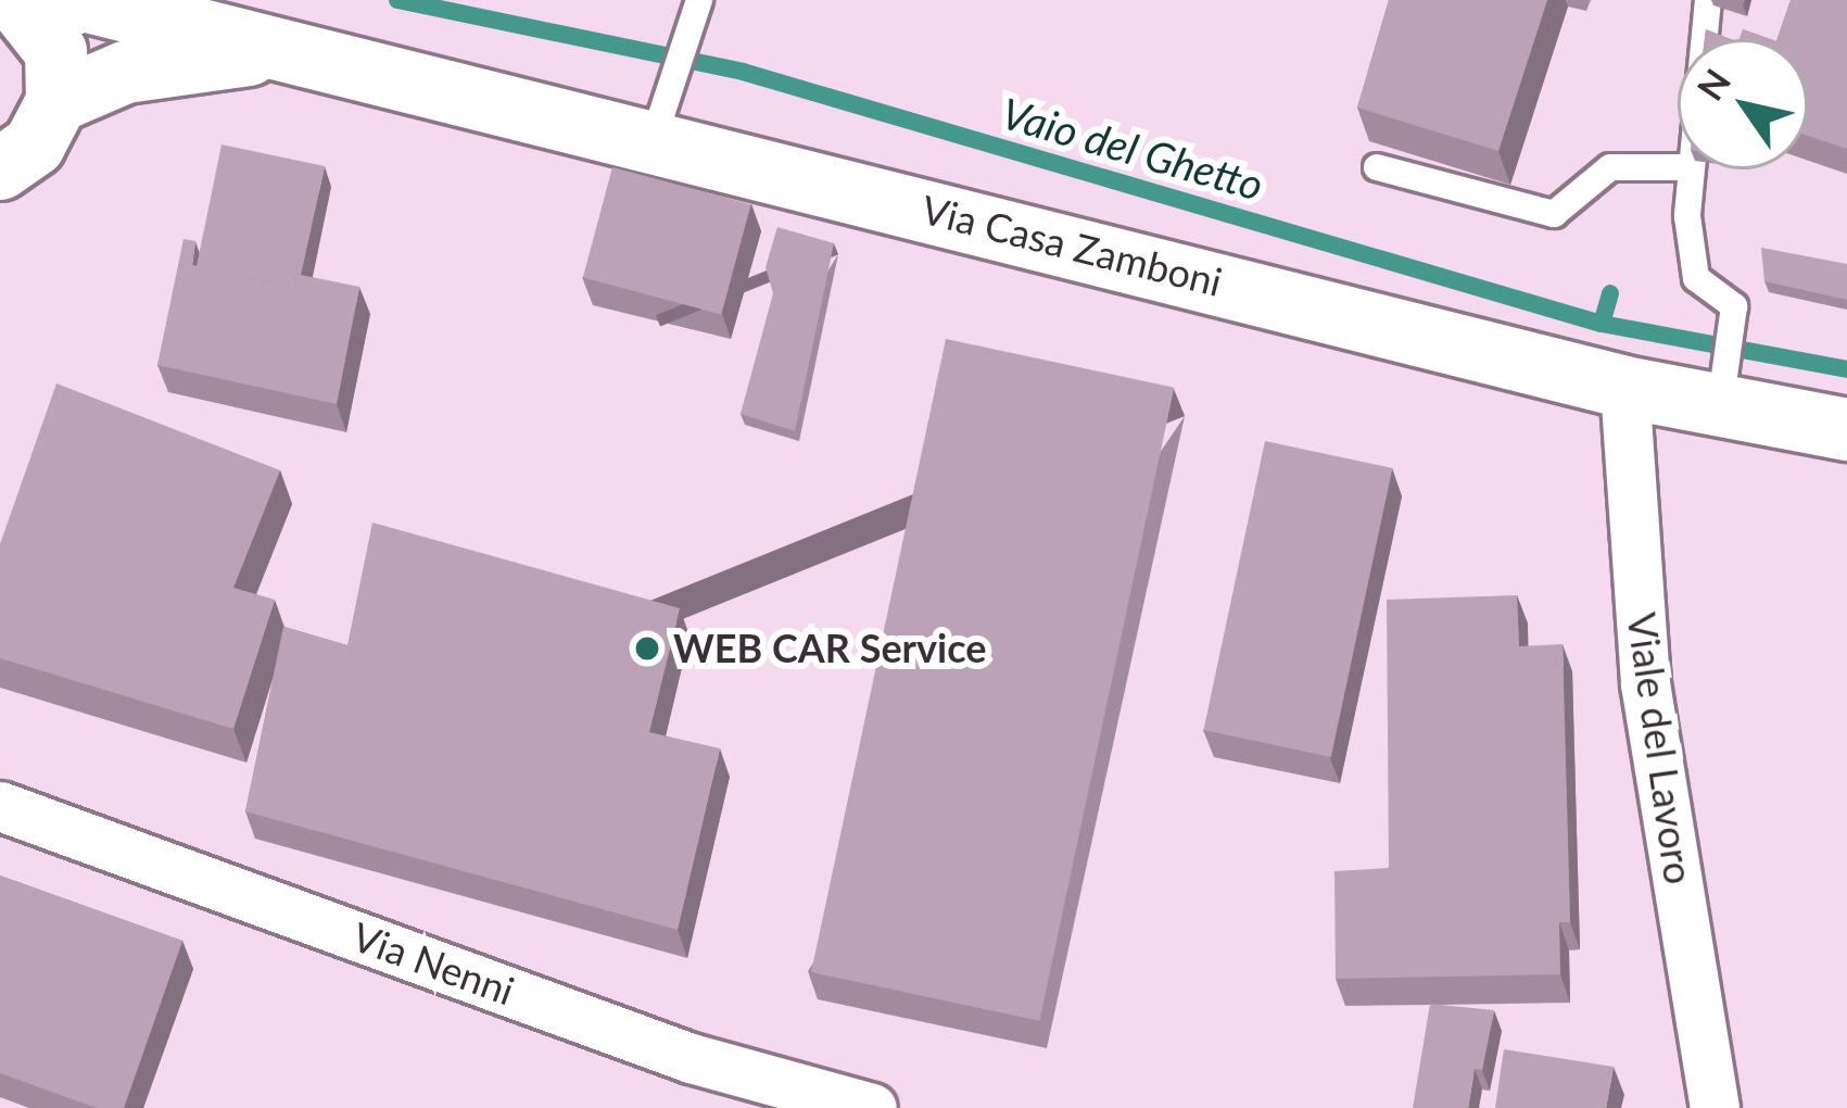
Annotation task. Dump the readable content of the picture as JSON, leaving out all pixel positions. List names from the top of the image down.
{
  "streets": {
    "street": ["Via Casa Zamboni", "Viale del Lavoro", "Via Nenni"]
  },
  "crossings": [
    ["Via Casa Zamboni", "Viale del Lavoro"]
  ],
  "water": ["Vaio del Ghetto"],
  "places": ["WEB CAR Service"],
  "north": "top left"
}
